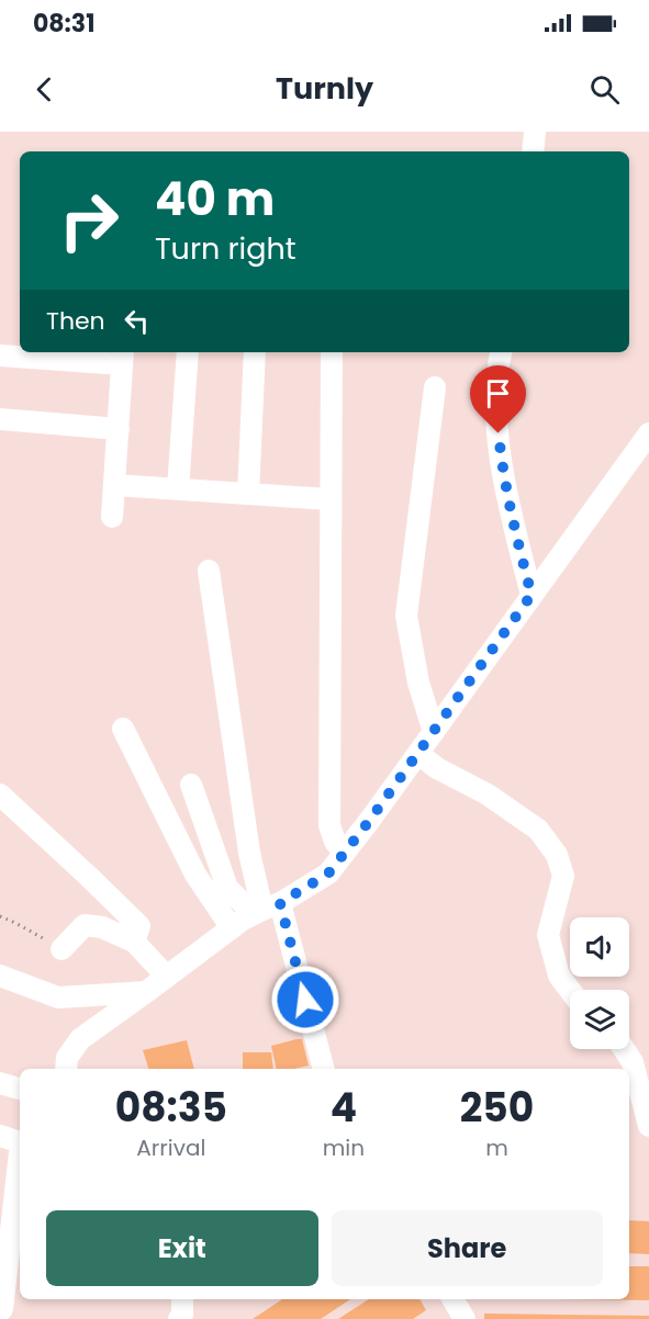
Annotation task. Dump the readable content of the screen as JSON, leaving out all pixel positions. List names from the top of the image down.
{
  "page": {
    "status": "08:31",
    "header": "Turnly",
    "turn": ["40 m", "Turn right"],
    "then": "Then",
    "eta": [
      "08:35",
      "Arrival",
      "4",
      "min",
      "250",
      "m"
    ],
    "buttons": ["Exit", "Share"]
  }
}
